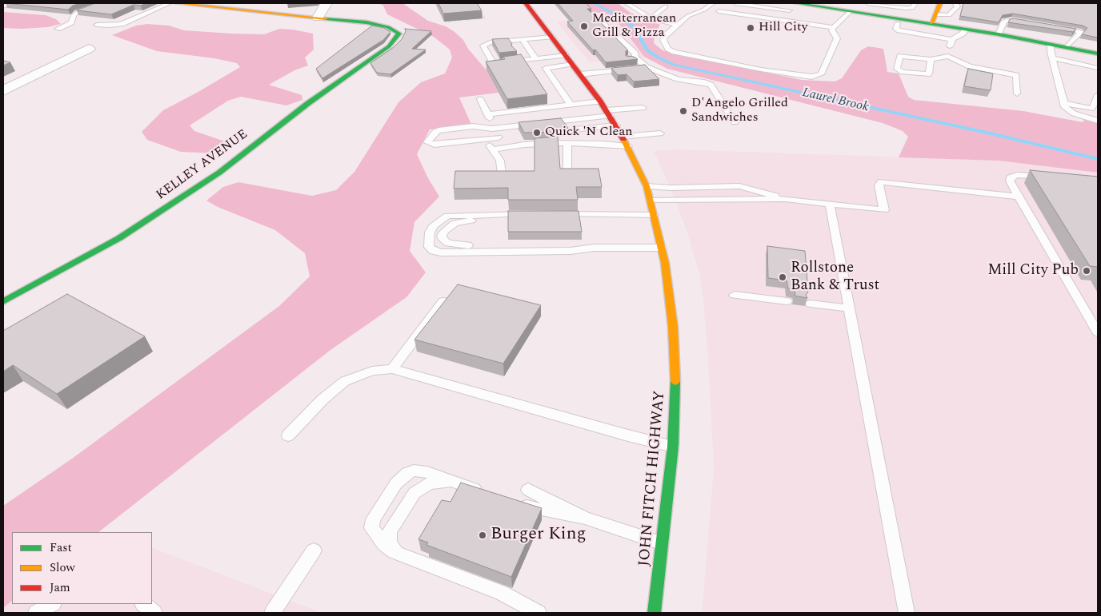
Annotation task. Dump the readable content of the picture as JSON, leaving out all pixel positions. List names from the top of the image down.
{
  "streets": {
    "main road": ["KELLEY AVENUE", "JOHN FITCH HIGHWAY"]
  },
  "water": ["Laurel Brook"],
  "places": [
    "Mediterranean Grill & Pizza",
    "Hill City",
    "D'Angelo Grilled Sandwiches",
    "Quick 'N Clean",
    "Mill City Pub",
    "Rollstone Bank & Trust",
    "Burger King"
  ],
  "legend": ["Fast", "Slow", "Jam"]
}
